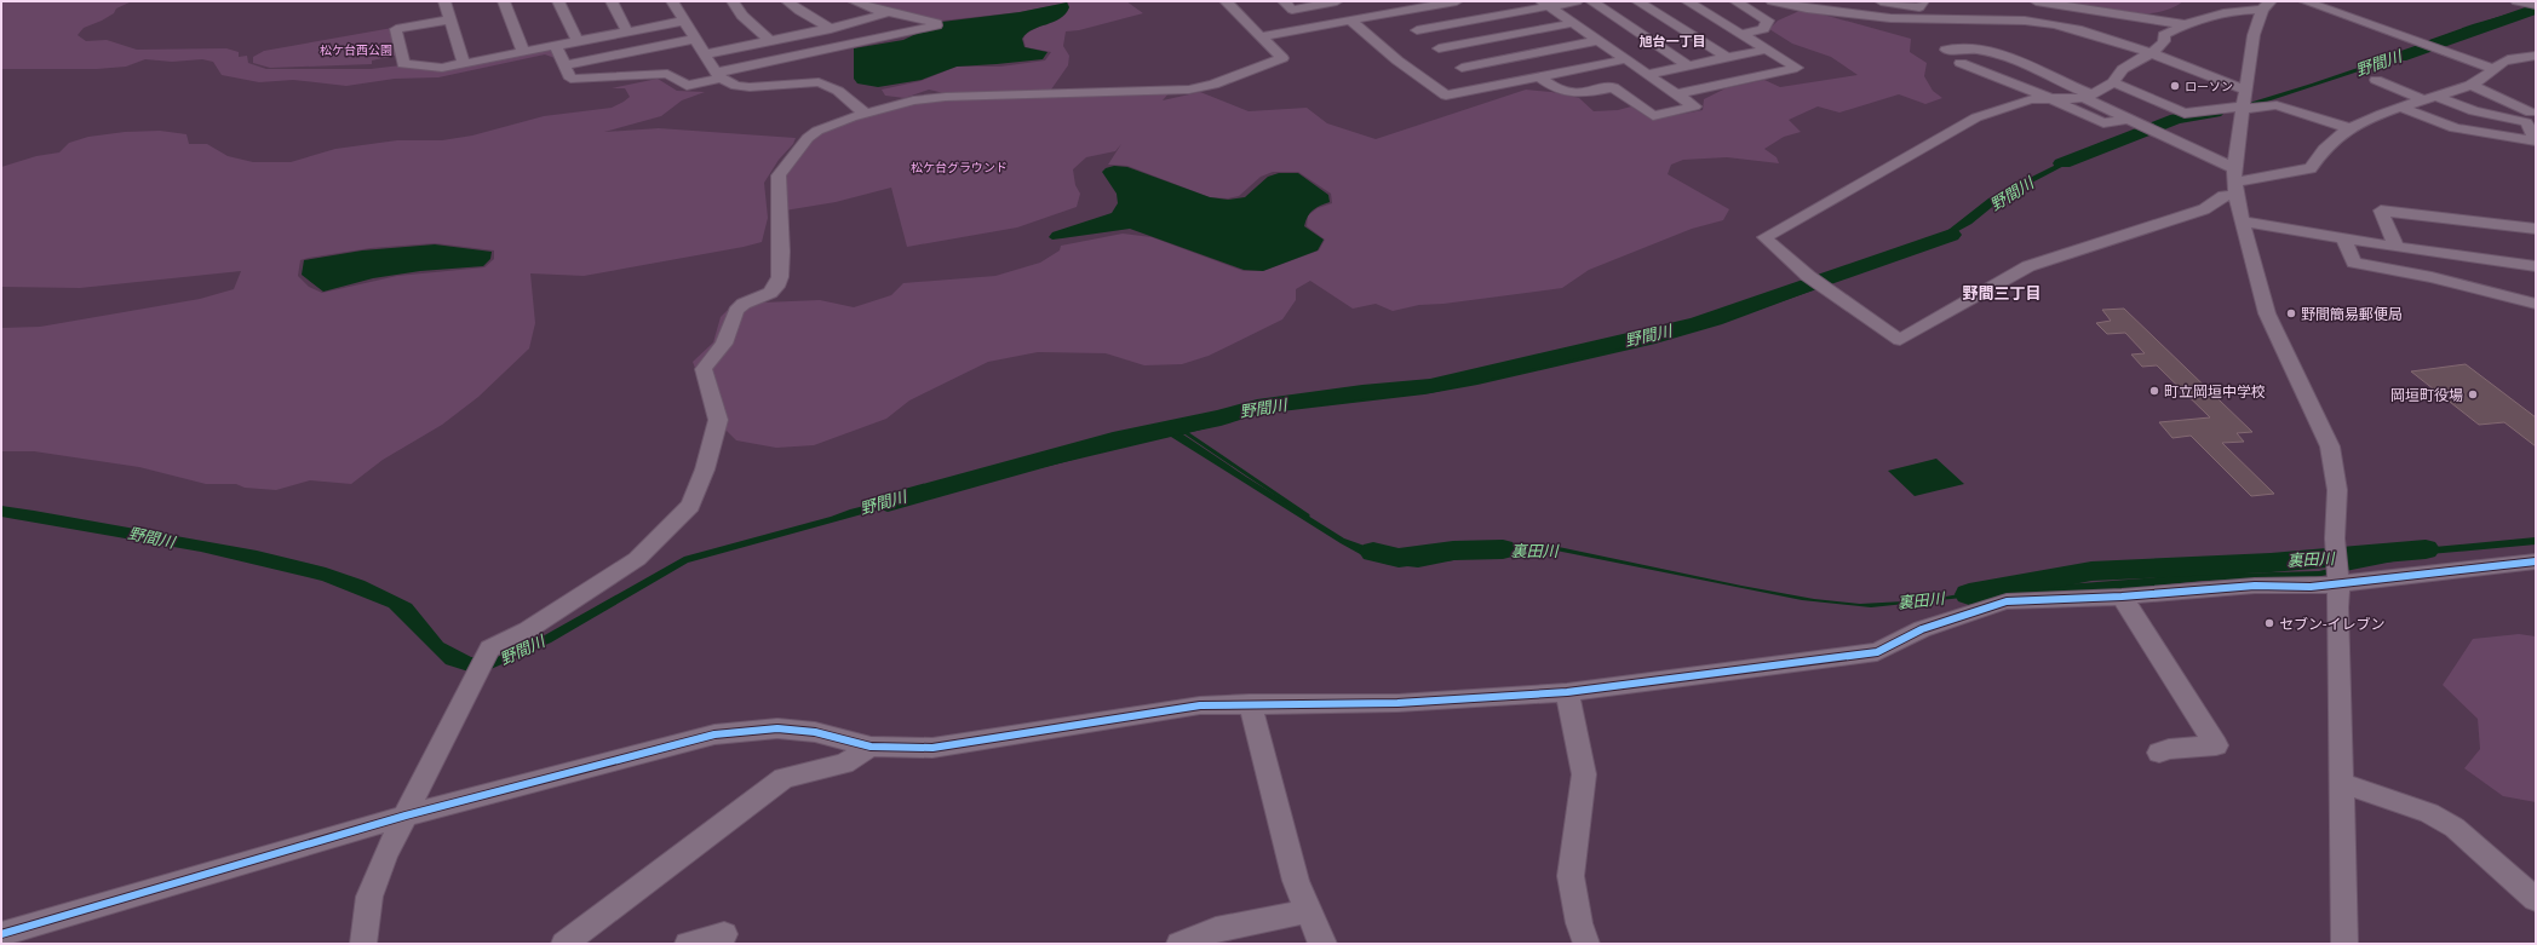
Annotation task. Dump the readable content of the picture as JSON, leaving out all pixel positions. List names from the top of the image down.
{
  "districts": ["旭台一丁目", "野間三丁目"],
  "water": ["野間川", "裏田川"],
  "parks": ["松ケ台西公園", "松ケ台グラウンド"],
  "places": [
    "ローソン",
    "野間簡易郵便局",
    "町立岡垣中学校",
    "岡垣町役場",
    "セブン-イレブン"
  ]
}
